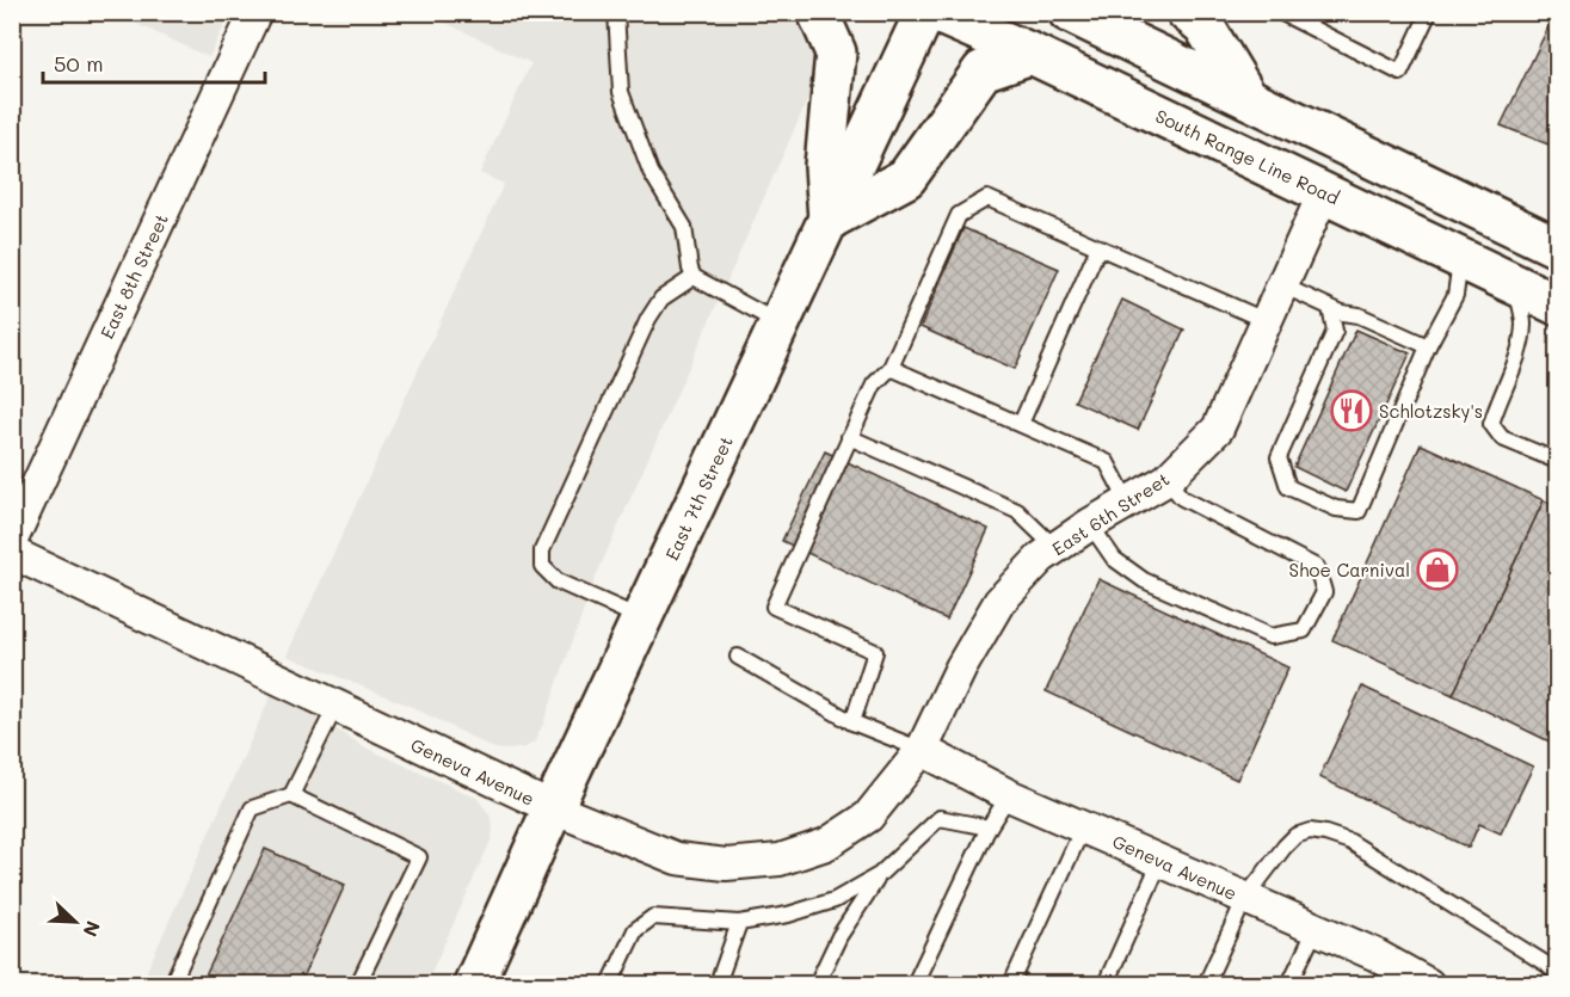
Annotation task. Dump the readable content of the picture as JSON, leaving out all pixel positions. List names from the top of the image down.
{
  "streets": {
    "main road": ["South Range Line Road", "East 7th Street"],
    "street": ["East 8th Street", "East 6th Street", "Geneva Avenue"]
  },
  "crossings": [
    ["South Range Line Road", "East 6th Street"],
    ["East 7th Street", "Geneva Avenue"],
    ["East 6th Street", "Geneva Avenue"]
  ],
  "places": {
    "restaurant": ["Schlotzsky's"],
    "shop": ["Shoe Carnival"]
  },
  "scale_bar": "50 m",
  "north": "bottom right"
}
